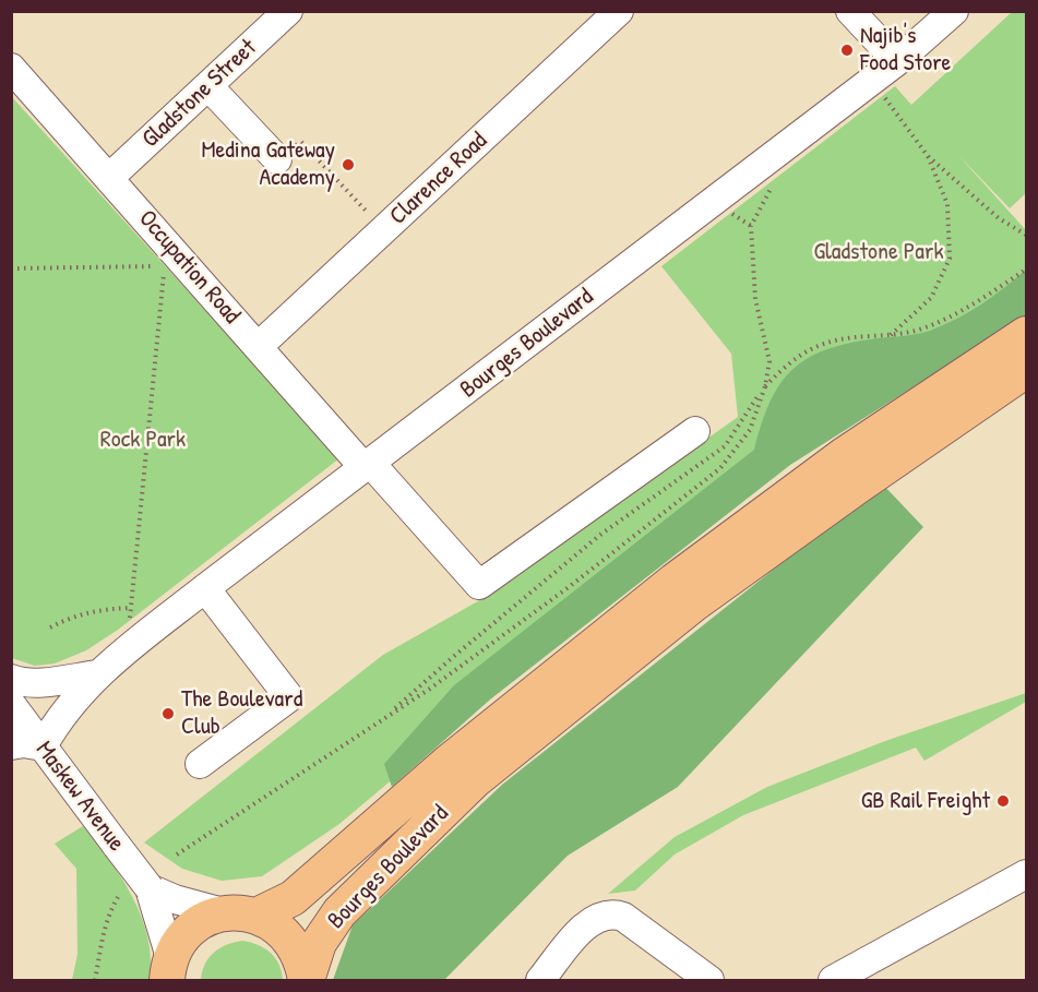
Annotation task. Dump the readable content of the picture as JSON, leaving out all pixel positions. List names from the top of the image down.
{
  "streets": {
    "main road": ["Bourges Boulevard"],
    "street": [
      "Gladstone Street",
      "Clarence Road",
      "Occupation Road",
      "Maskew Avenue"
    ]
  },
  "crossings": [
    ["Gladstone Street", "Occupation Road"],
    ["Clarence Road", "Occupation Road"],
    ["Occupation Road", "Bourges Boulevard"],
    ["Bourges Boulevard", "Maskew Avenue"]
  ],
  "parks": ["Gladstone Park", "Rock Park"],
  "places": [
    "Najib's Food Store",
    "Medina Gateway Academy",
    "The Boulevard Club",
    "GB Rail Freight"
  ]
}
